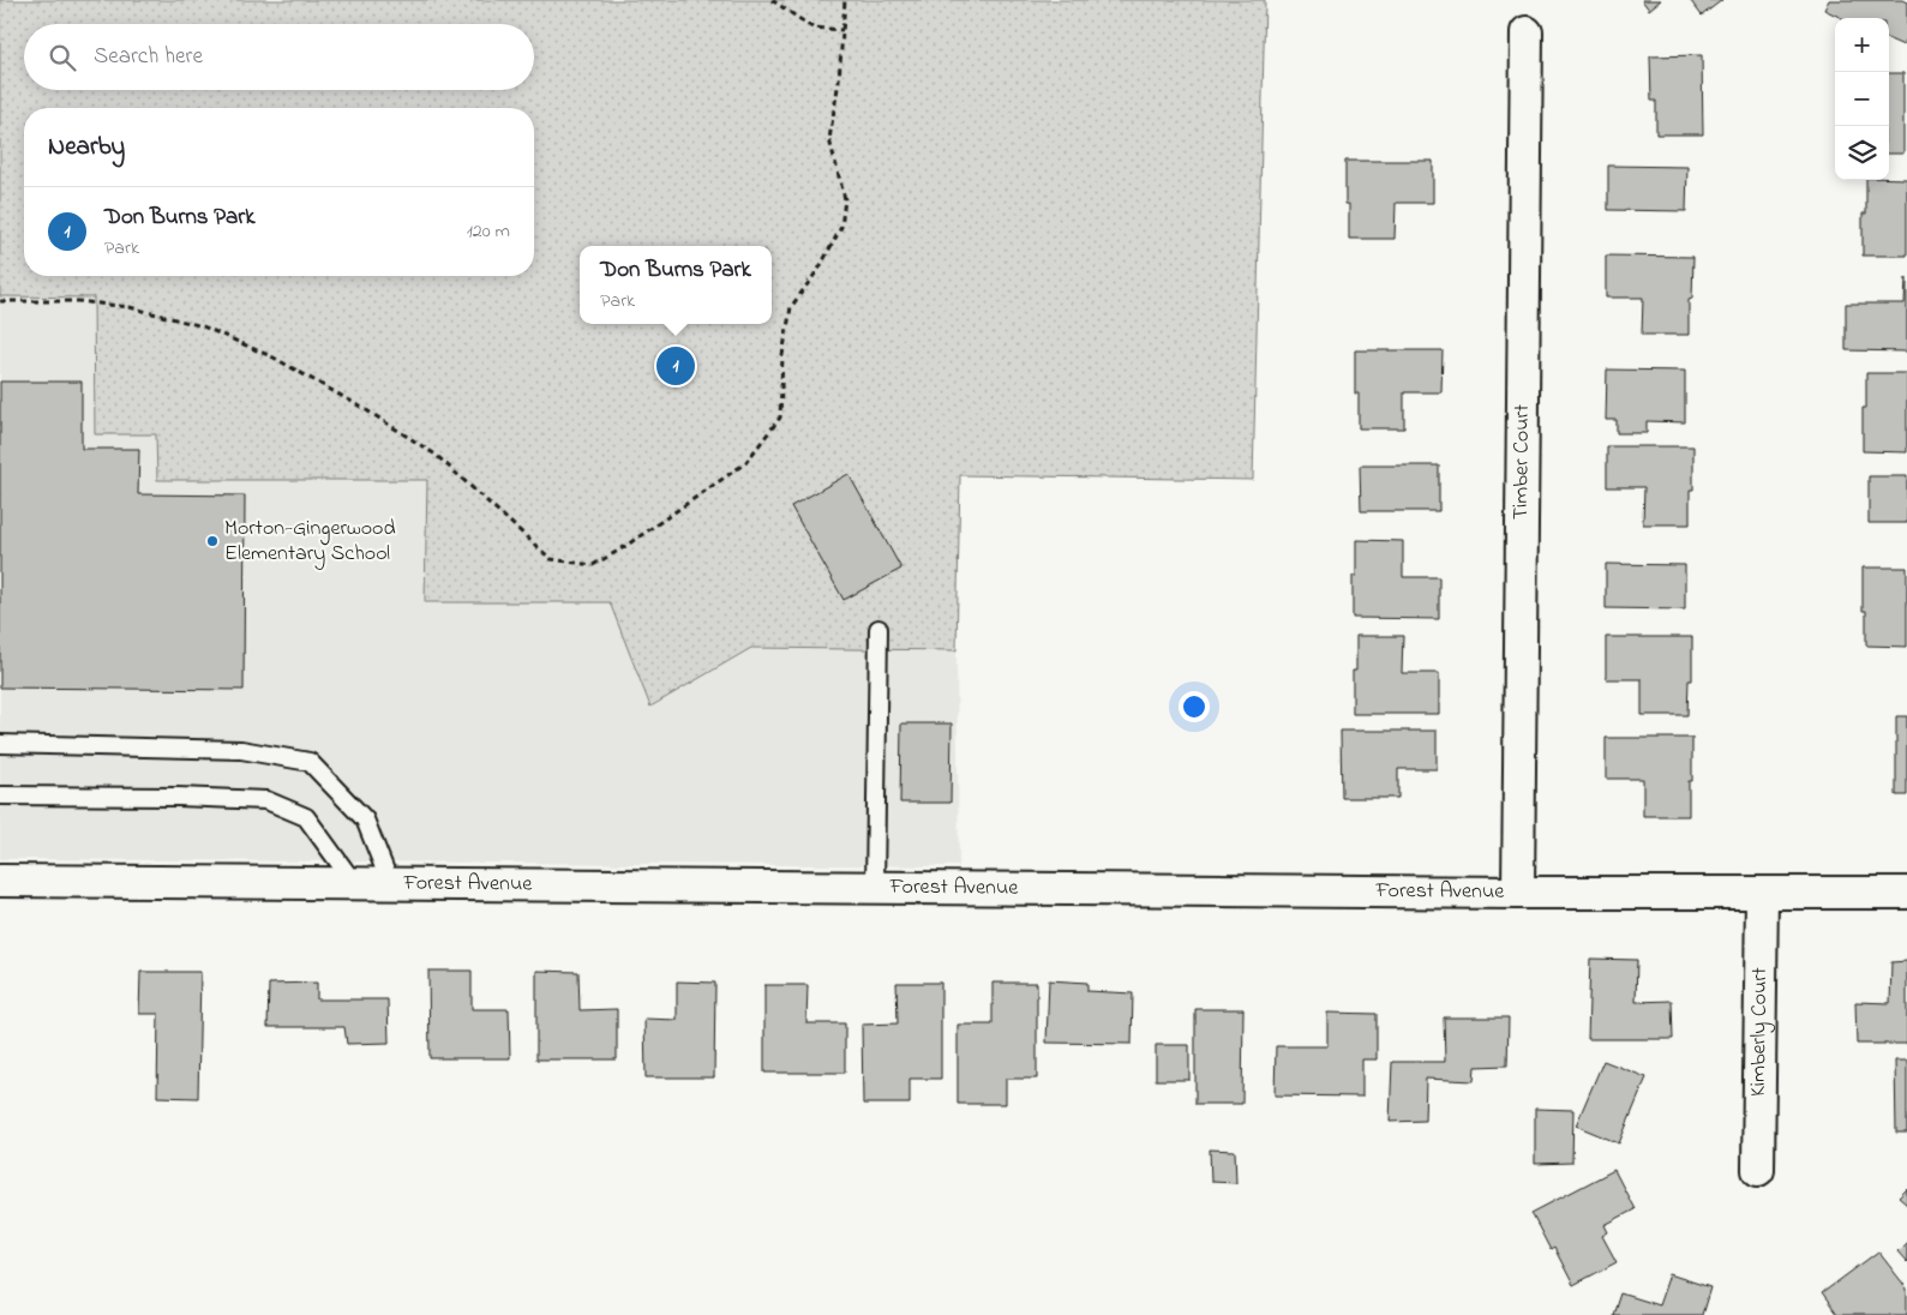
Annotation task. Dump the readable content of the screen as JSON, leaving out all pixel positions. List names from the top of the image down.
{
  "streets": {
    "street": ["Timber Court", "Forest Avenue", "Kimberly Court"]
  },
  "crossings": [
    ["Timber Court", "Forest Avenue"],
    ["Forest Avenue", "Kimberly Court"]
  ],
  "places": ["Morton-Gingerwood Elementary School"],
  "page": {
    "map_buttons": ["+", "−"],
    "search": "Search here",
    "heading": "Nearby",
    "list": [
      {
        "mark": "1",
        "name": "Don Burns Park",
        "note": "Park",
        "value": "120 m"
      }
    ],
    "popup": ["Don Burns Park", "Park"],
    "pins": "1"
  }
}
